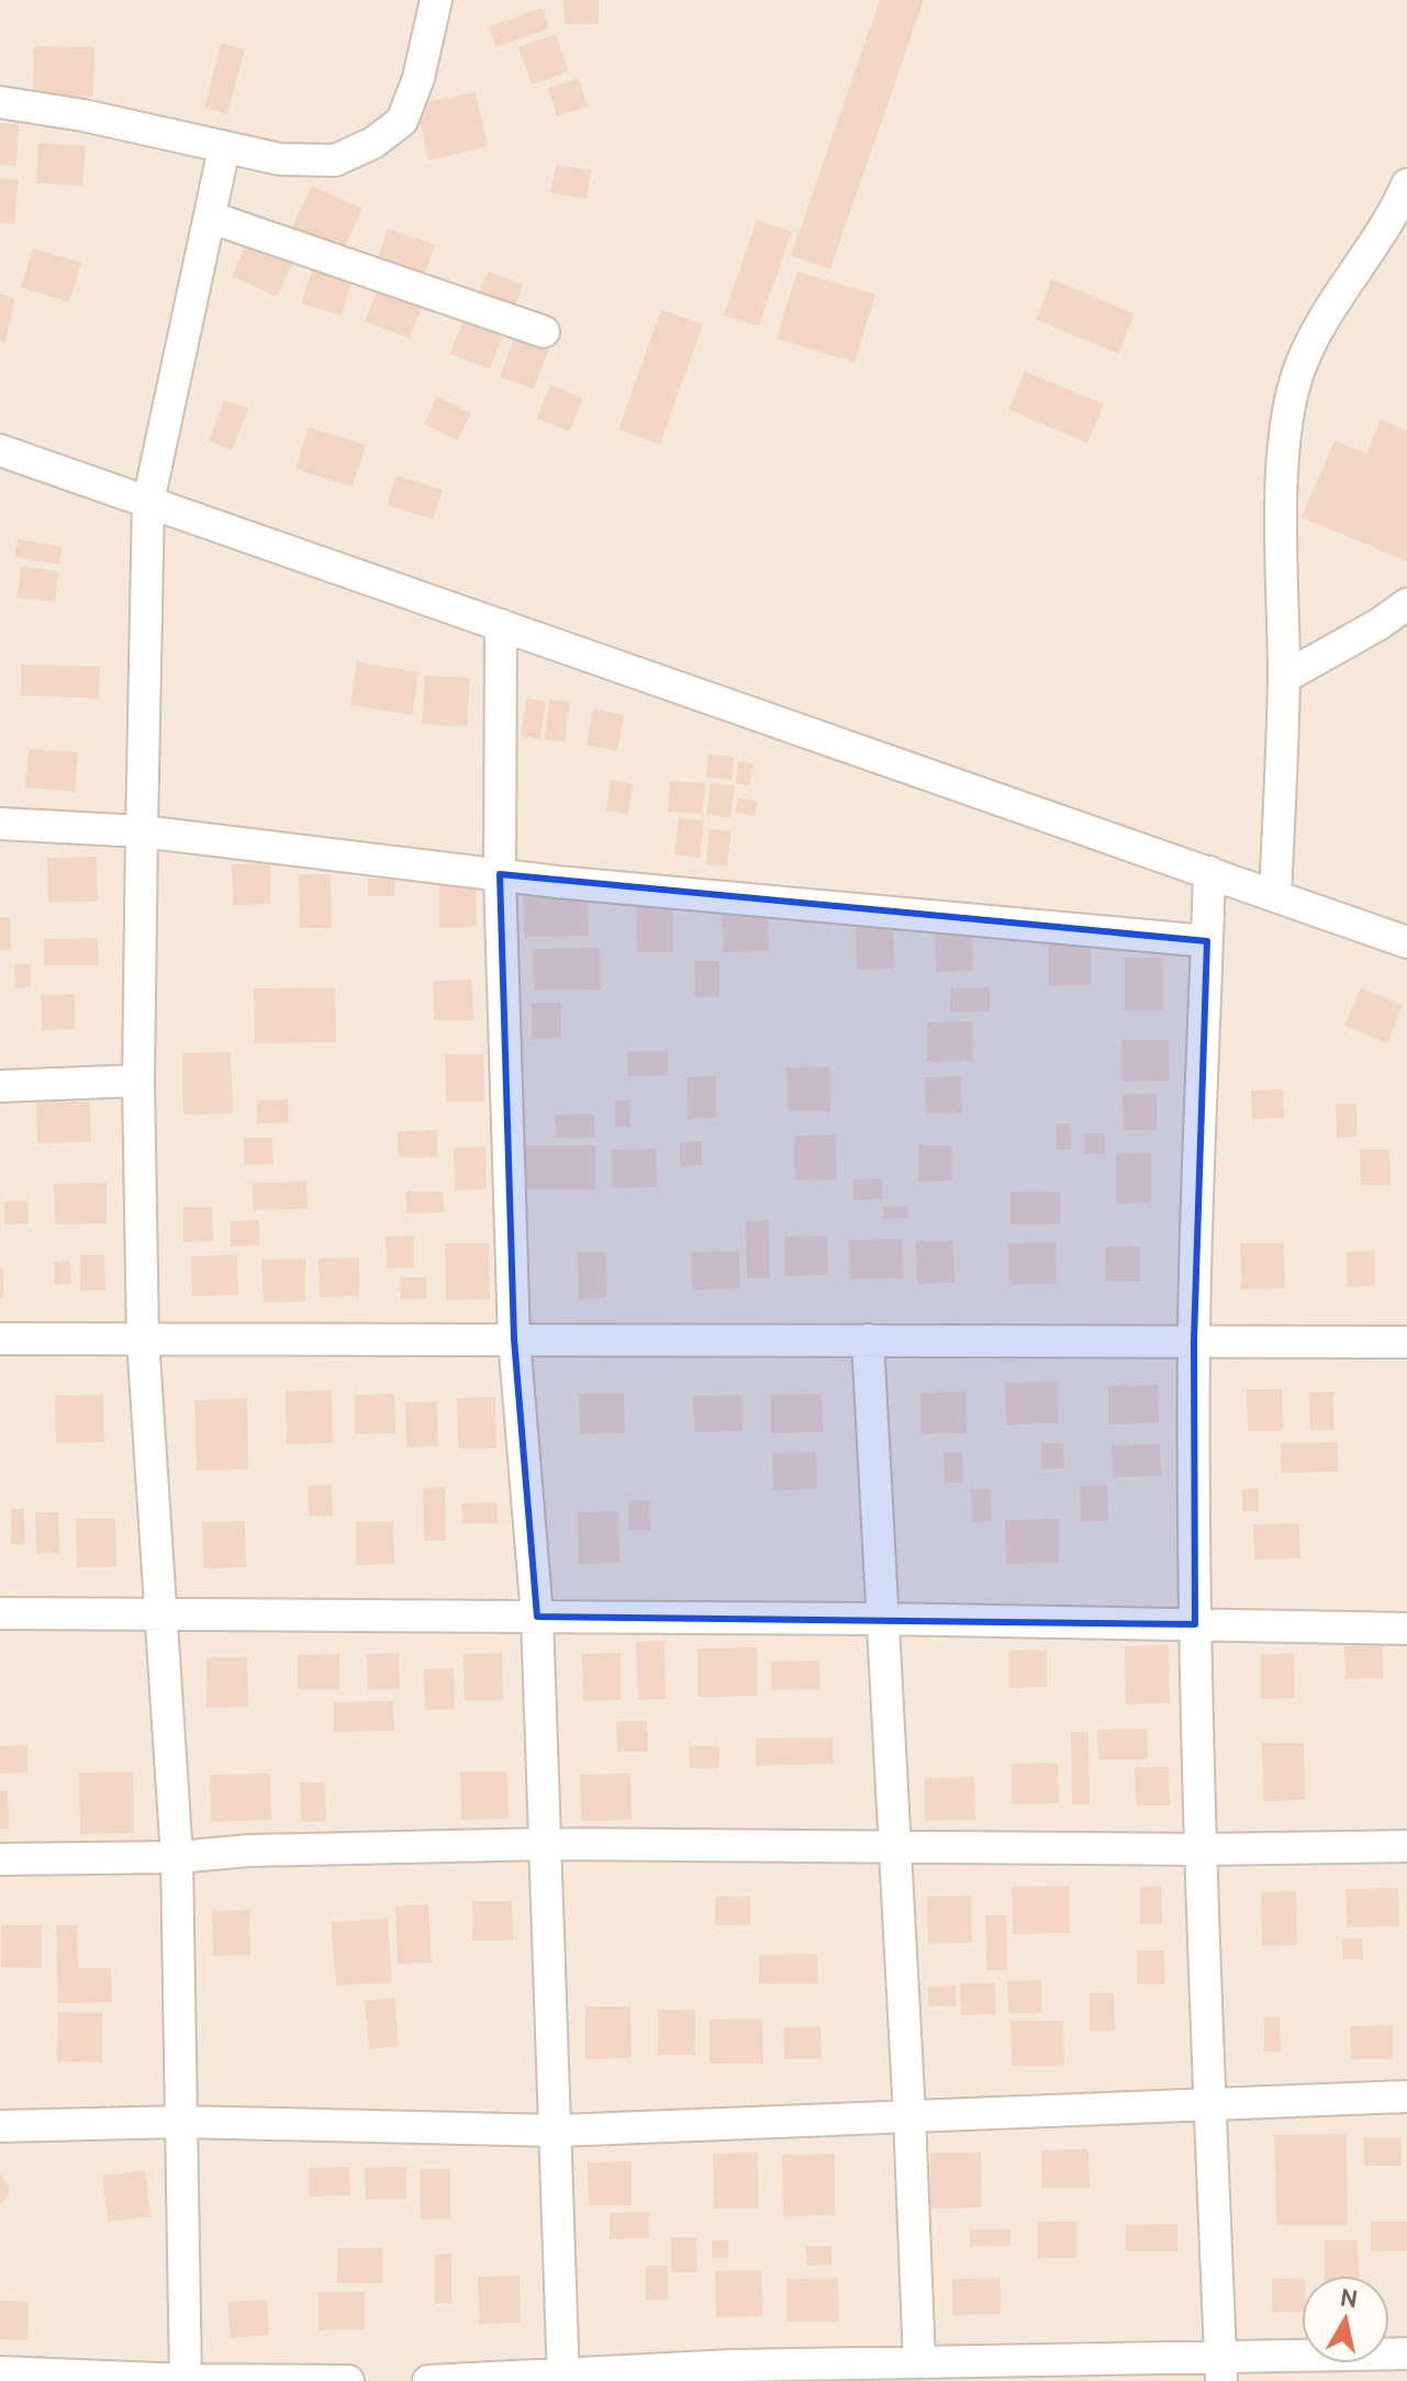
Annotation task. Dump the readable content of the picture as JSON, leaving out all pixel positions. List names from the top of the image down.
{
  "north": "top"
}
